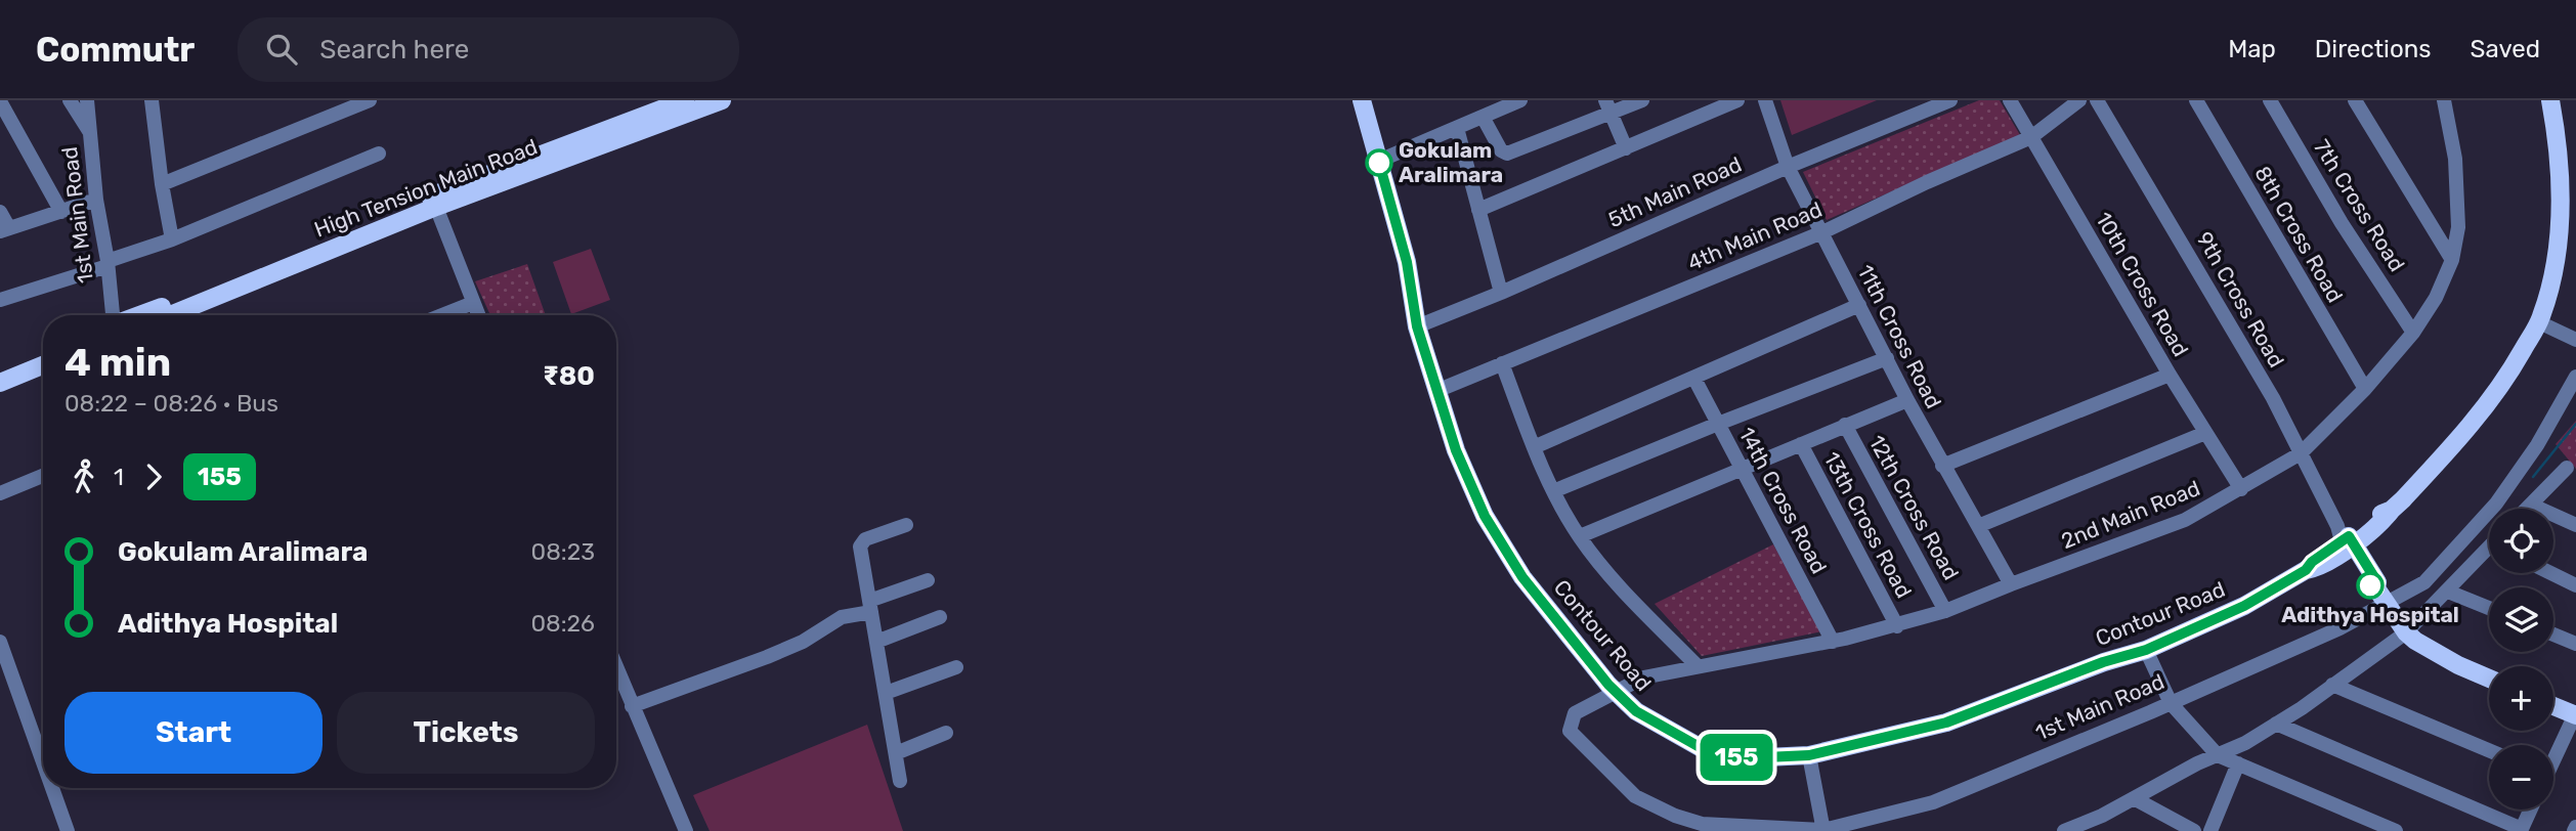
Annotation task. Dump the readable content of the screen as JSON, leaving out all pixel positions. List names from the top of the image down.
{
  "streets": {
    "main road": ["High Tension Main Road", "Contour Road"],
    "street": [
      "5th Main Road",
      "7th Cross Road",
      "1st Main Road",
      "8th Cross Road",
      "4th Main Road",
      "10th Cross Road",
      "9th Cross Road",
      "11th Cross Road",
      "14th Cross Road",
      "12th Cross Road",
      "2nd Main Road",
      "13th Cross Road"
    ]
  },
  "crossings": [
    ["5th Main Road", "11th Cross Road"],
    ["5th Main Road", "Contour Road"],
    ["7th Cross Road", "2nd Main Road"],
    ["1st Main Road", "2nd Main Road"],
    ["1st Main Road", "Contour Road"],
    ["8th Cross Road", "2nd Main Road"],
    ["4th Main Road", "10th Cross Road"],
    ["4th Main Road", "11th Cross Road"],
    ["4th Main Road", "Contour Road"],
    ["10th Cross Road", "2nd Main Road"],
    ["9th Cross Road", "2nd Main Road"],
    ["9th Cross Road", "Contour Road"],
    ["11th Cross Road", "2nd Main Road"],
    ["14th Cross Road", "2nd Main Road"],
    ["12th Cross Road", "2nd Main Road"],
    ["2nd Main Road", "13th Cross Road"],
    ["2nd Main Road", "Contour Road"]
  ],
  "places": ["Gokulam Aralimara", "Adithya Hospital"],
  "lines": ["bus line 155"],
  "page": {
    "header": "Commutr",
    "search": "Search here",
    "nav": ["Map", "Directions", "Saved"],
    "on_map": "155",
    "heading": ["4 min", "08:22 – 08:26 · Bus", "₹80"],
    "legs": ["1", "155"],
    "map_buttons": ["+", "−"],
    "list": [
      {
        "name": "Gokulam Aralimara",
        "value": "08:23"
      },
      {
        "name": "Adithya Hospital",
        "value": "08:26"
      }
    ],
    "buttons": ["Start", "Tickets"]
  }
}
